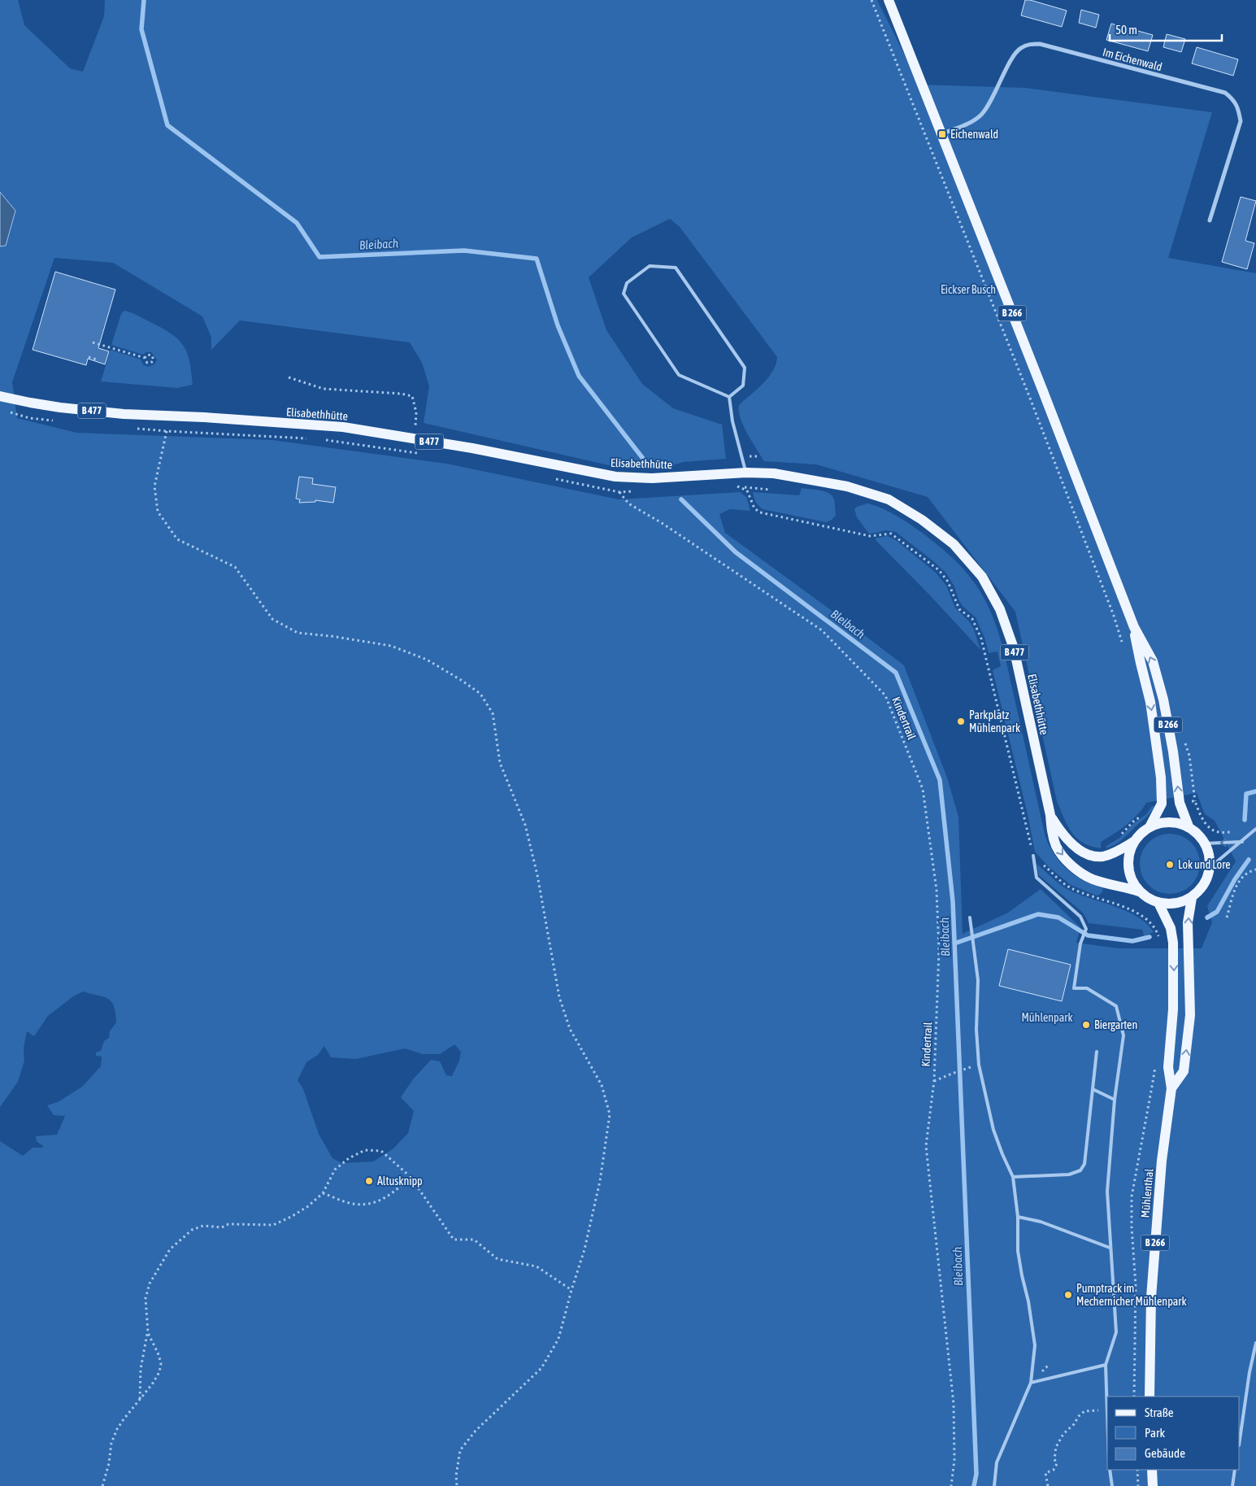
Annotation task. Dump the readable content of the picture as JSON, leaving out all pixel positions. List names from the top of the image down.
{
  "streets": {
    "main road": [
      "B 266",
      "B 477",
      "Elisabethhütte",
      "Mühlenthal"
    ],
    "street": ["Im Eichenwald"],
    "path": ["Kindertrail"]
  },
  "crossings": [
    ["Im Eichenwald", "B 266"],
    ["B 266", "B 477"],
    ["B 266", "Mühlenthal"],
    ["B 477", "Elisabethhütte"],
    ["B 477", "Mühlenthal"]
  ],
  "water": ["Bleibach"],
  "parks": ["Eickser Busch", "Mühlenpark"],
  "places": {
    "transit": ["Eichenwald"],
    "other": [
      "Parkplatz Mühlenpark",
      "Lok und Lore",
      "Biergarten",
      "Altusknipp",
      "Pumptrack im Mechernicher Mühlenpark"
    ]
  },
  "legend": ["Straße", "Park", "Gebäude"],
  "scale_bar": "50 m"
}
